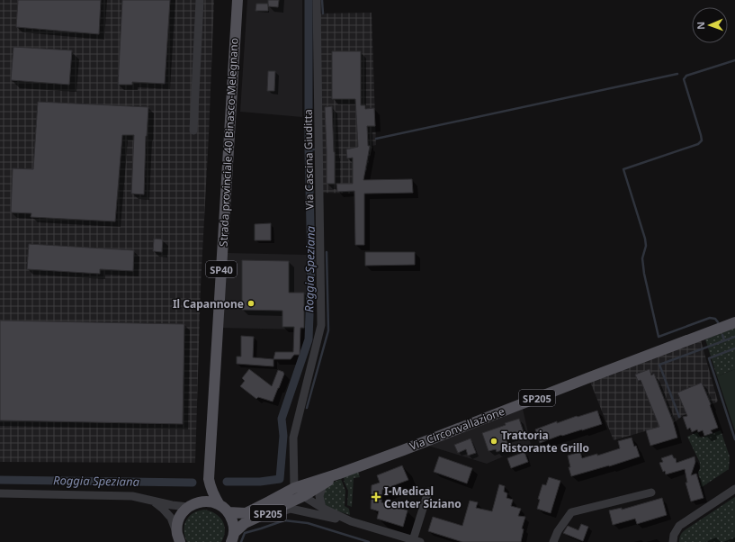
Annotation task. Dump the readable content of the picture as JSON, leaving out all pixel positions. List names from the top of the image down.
{
  "streets": {
    "main road": [
      "Strada provinciale 40 Binasco-Melegnano",
      "SP40",
      "SP205",
      "Via Circonvallazione"
    ],
    "street": ["Via Cascina Giuditta"]
  },
  "crossings": [
    ["Strada provinciale 40 Binasco-Melegnano", "SP205"],
    ["Via Cascina Giuditta", "SP205"],
    ["SP205", "Via Circonvallazione"]
  ],
  "water": ["Roggia Speziana"],
  "places": {
    "other": ["Il Capannone", "Trattoria Ristorante Grillo"],
    "health": ["I-Medical Center Siziano"]
  },
  "north": "left"
}
